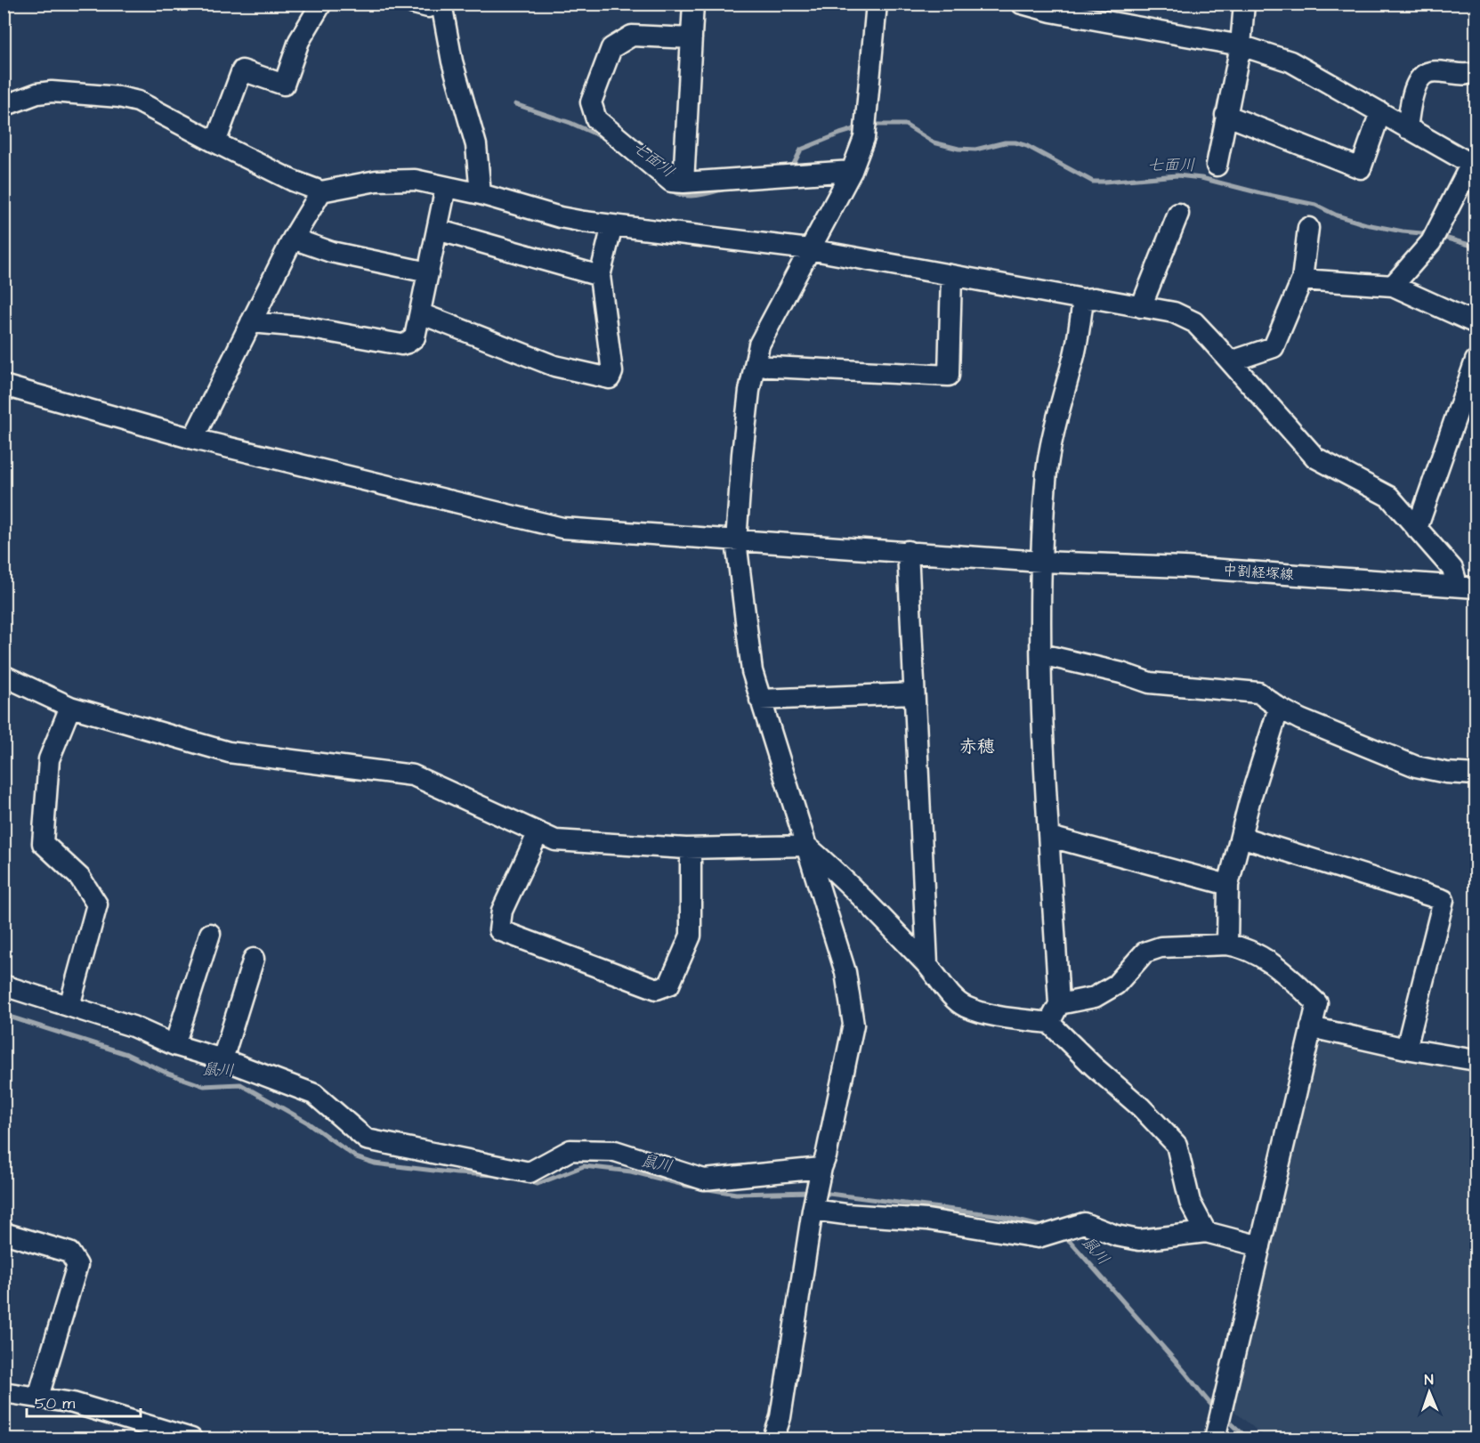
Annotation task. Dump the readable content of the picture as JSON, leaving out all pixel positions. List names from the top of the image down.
{
  "streets": {
    "street": ["中割経塚線"]
  },
  "districts": ["赤穂"],
  "water": ["七面川", "鼠川"],
  "scale_bar": "50 m",
  "north": "top"
}
